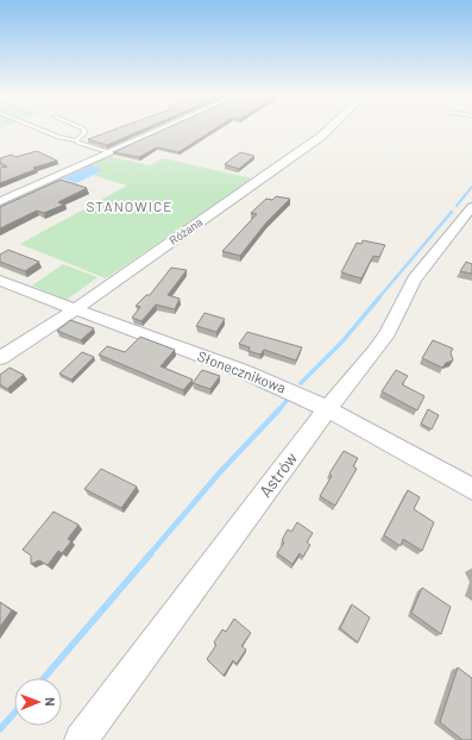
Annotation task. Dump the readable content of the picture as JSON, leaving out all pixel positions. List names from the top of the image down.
{
  "streets": {
    "street": ["Różana", "Słonecznikowa", "Astrów"]
  },
  "crossings": [
    ["Różana", "Słonecznikowa"],
    ["Słonecznikowa", "Astrów"]
  ],
  "districts": ["STANOWICE"],
  "north": "right"
}
